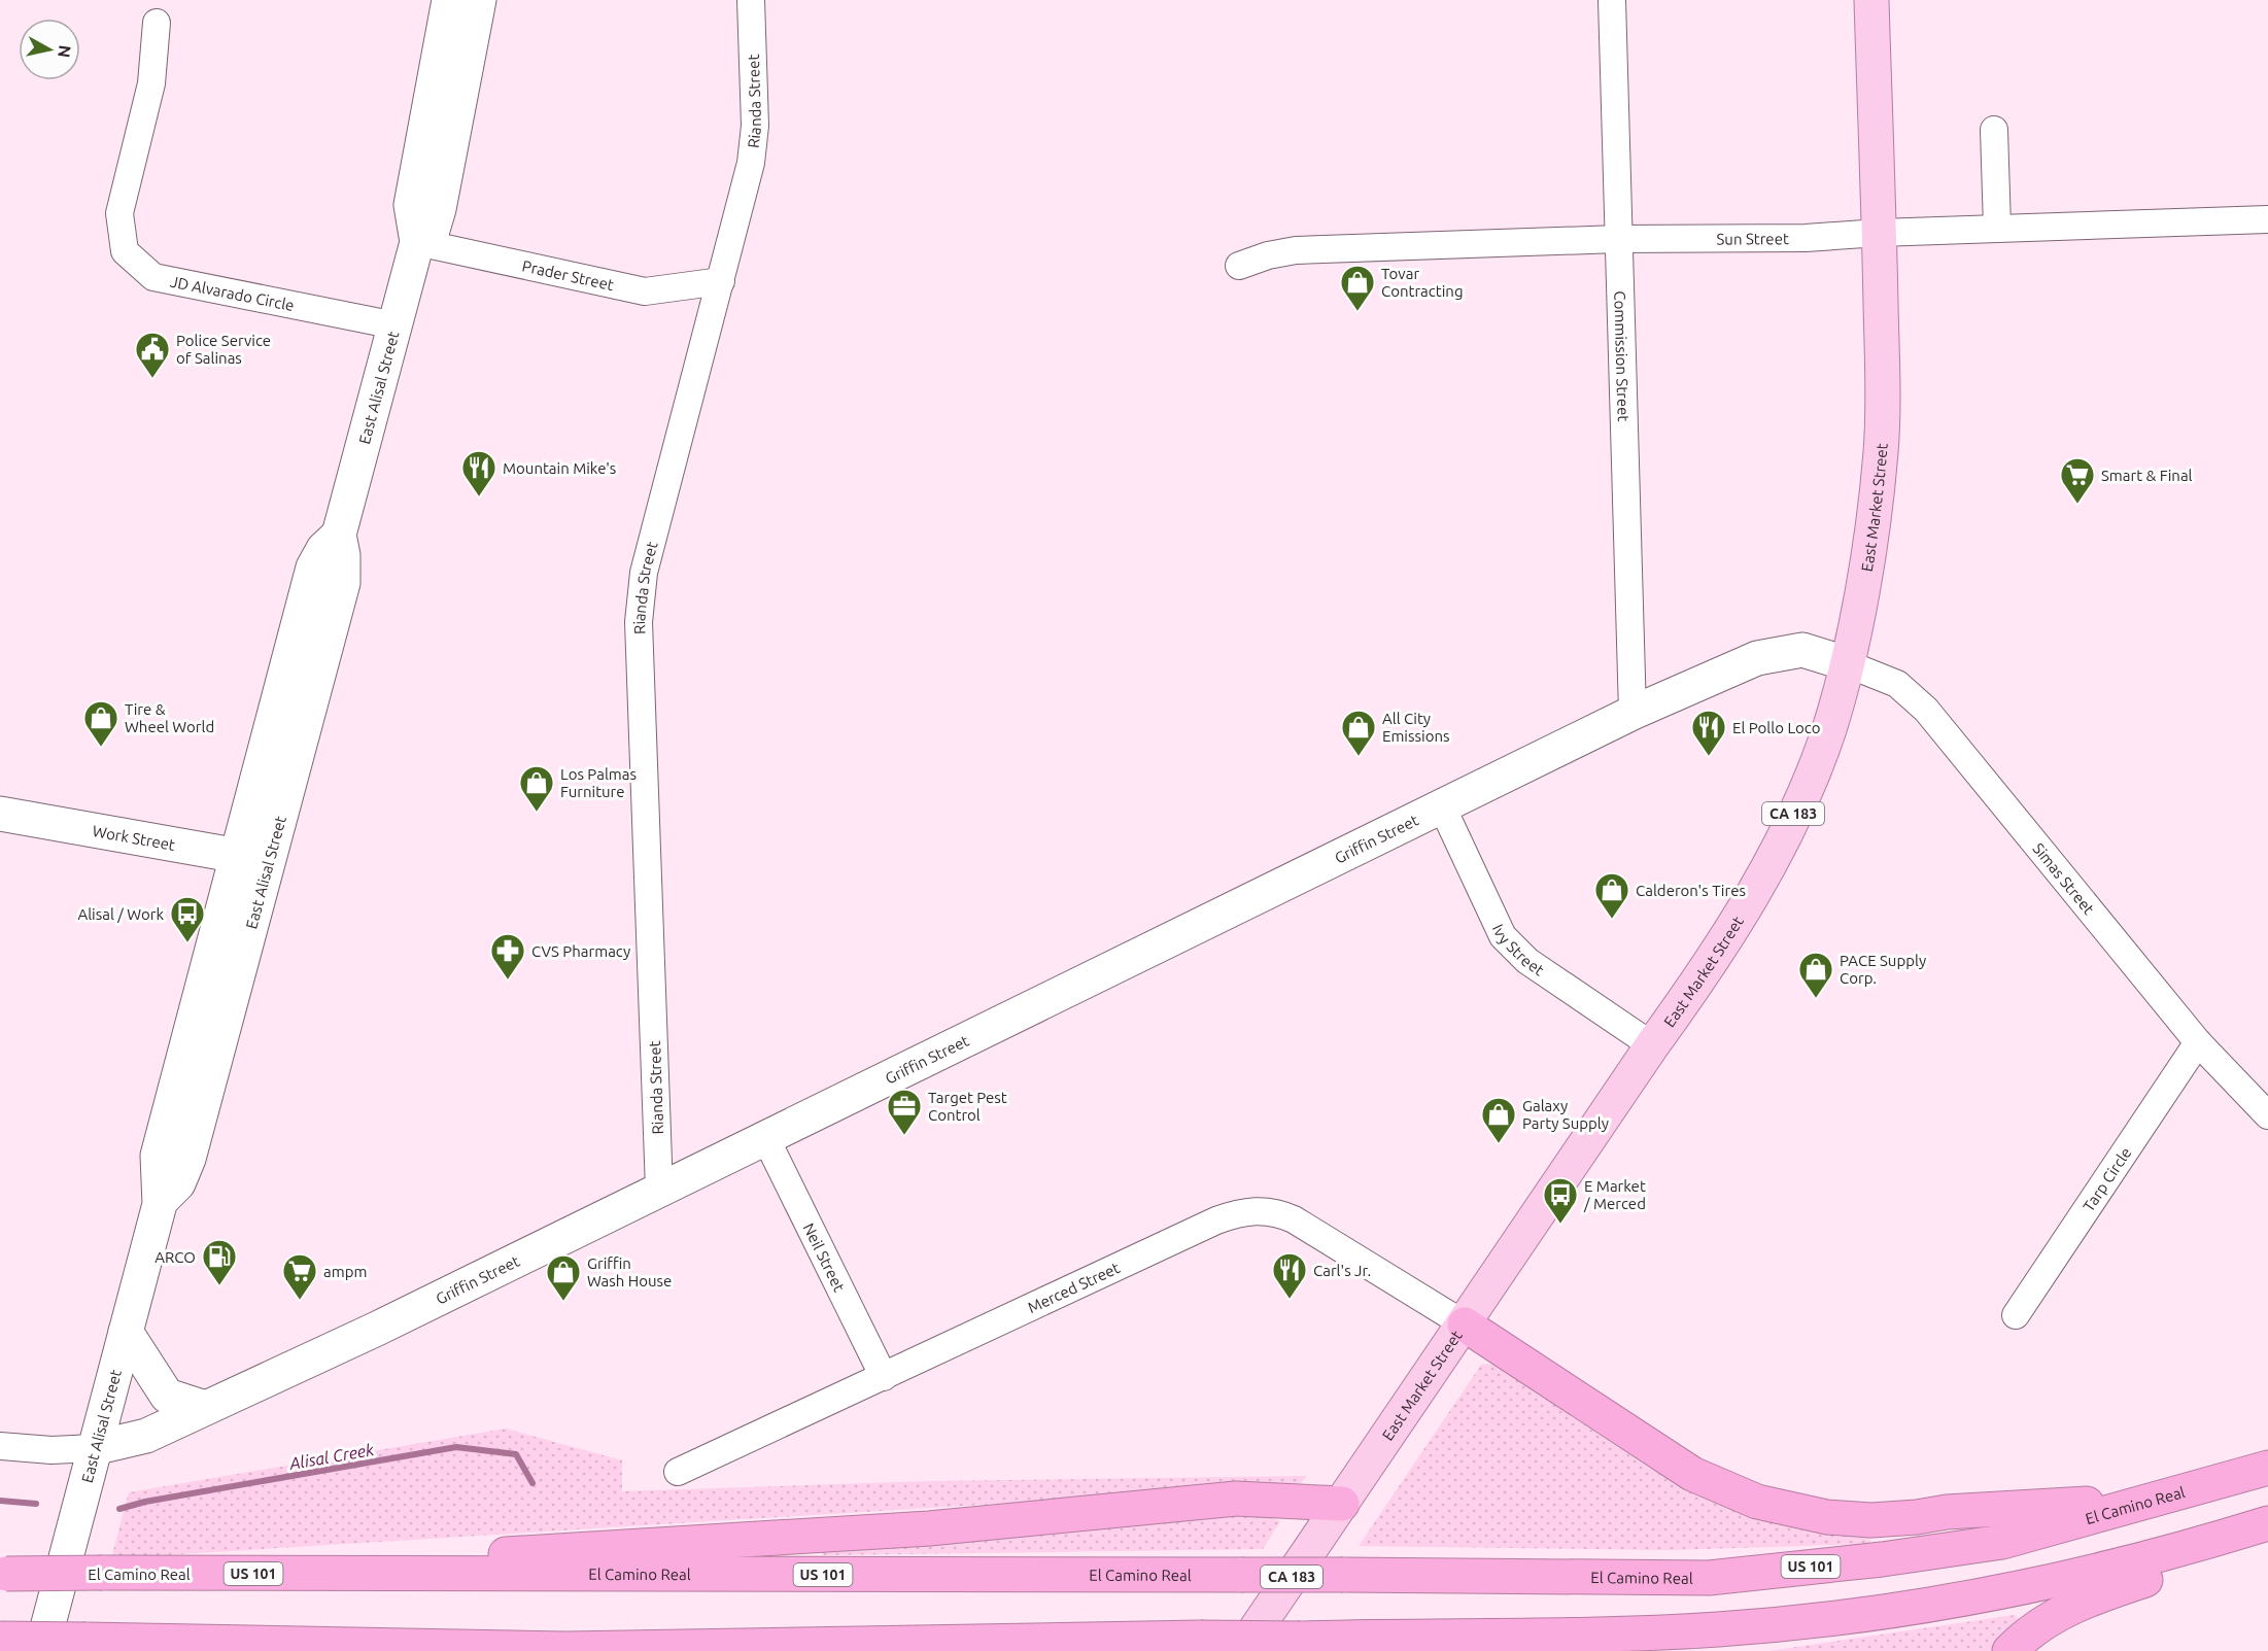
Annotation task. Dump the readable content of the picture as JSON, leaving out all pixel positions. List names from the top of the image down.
{
  "streets": {
    "highway": ["El Camino Real", "US 101"],
    "main road": [
      "East Alisal Street",
      "East Market Street",
      "CA 183",
      "Work Street",
      "Griffin Street"
    ],
    "street": [
      "Rianda Street",
      "Sun Street",
      "Prader Street",
      "JD Alvarado Circle",
      "Commission Street",
      "Simas Street",
      "Ivy Street",
      "Tarp Circle",
      "Neil Street",
      "Merced Street"
    ]
  },
  "crossings": [
    ["Rianda Street", "Prader Street"],
    ["Rianda Street", "Griffin Street"],
    ["Sun Street", "Commission Street"],
    ["Sun Street", "East Market Street"],
    ["Prader Street", "East Alisal Street"],
    ["JD Alvarado Circle", "East Alisal Street"],
    ["Commission Street", "Griffin Street"],
    ["East Alisal Street", "Work Street"],
    ["East Alisal Street", "Griffin Street"],
    ["East Market Street", "Griffin Street"],
    ["East Market Street", "Simas Street"],
    ["East Market Street", "Ivy Street"],
    ["East Market Street", "Merced Street"],
    ["Griffin Street", "Simas Street"],
    ["Griffin Street", "Ivy Street"],
    ["Griffin Street", "Neil Street"],
    ["Simas Street", "Tarp Circle"],
    ["Neil Street", "Merced Street"]
  ],
  "water": ["Alisal Creek"],
  "places": {
    "shop": [
      "Tovar Contracting",
      "Tire & Wheel World",
      "All City Emissions",
      "Los Palmas Furniture",
      "Calderon's Tires",
      "PACE Supply Corp.",
      "Galaxy Party Supply",
      "Griffin Wash House"
    ],
    "public building": ["Police Service of Salinas"],
    "restaurant": ["Mountain Mike's", "El Pollo Loco", "Carl's Jr."],
    "supermarket": ["Smart & Final", "ampm"],
    "bus stop": ["Alisal / Work", "E Market / Merced"],
    "pharmacy": ["CVS Pharmacy"],
    "office": ["Target Pest Control"],
    "fuel station": ["ARCO"]
  },
  "north": "right"
}
